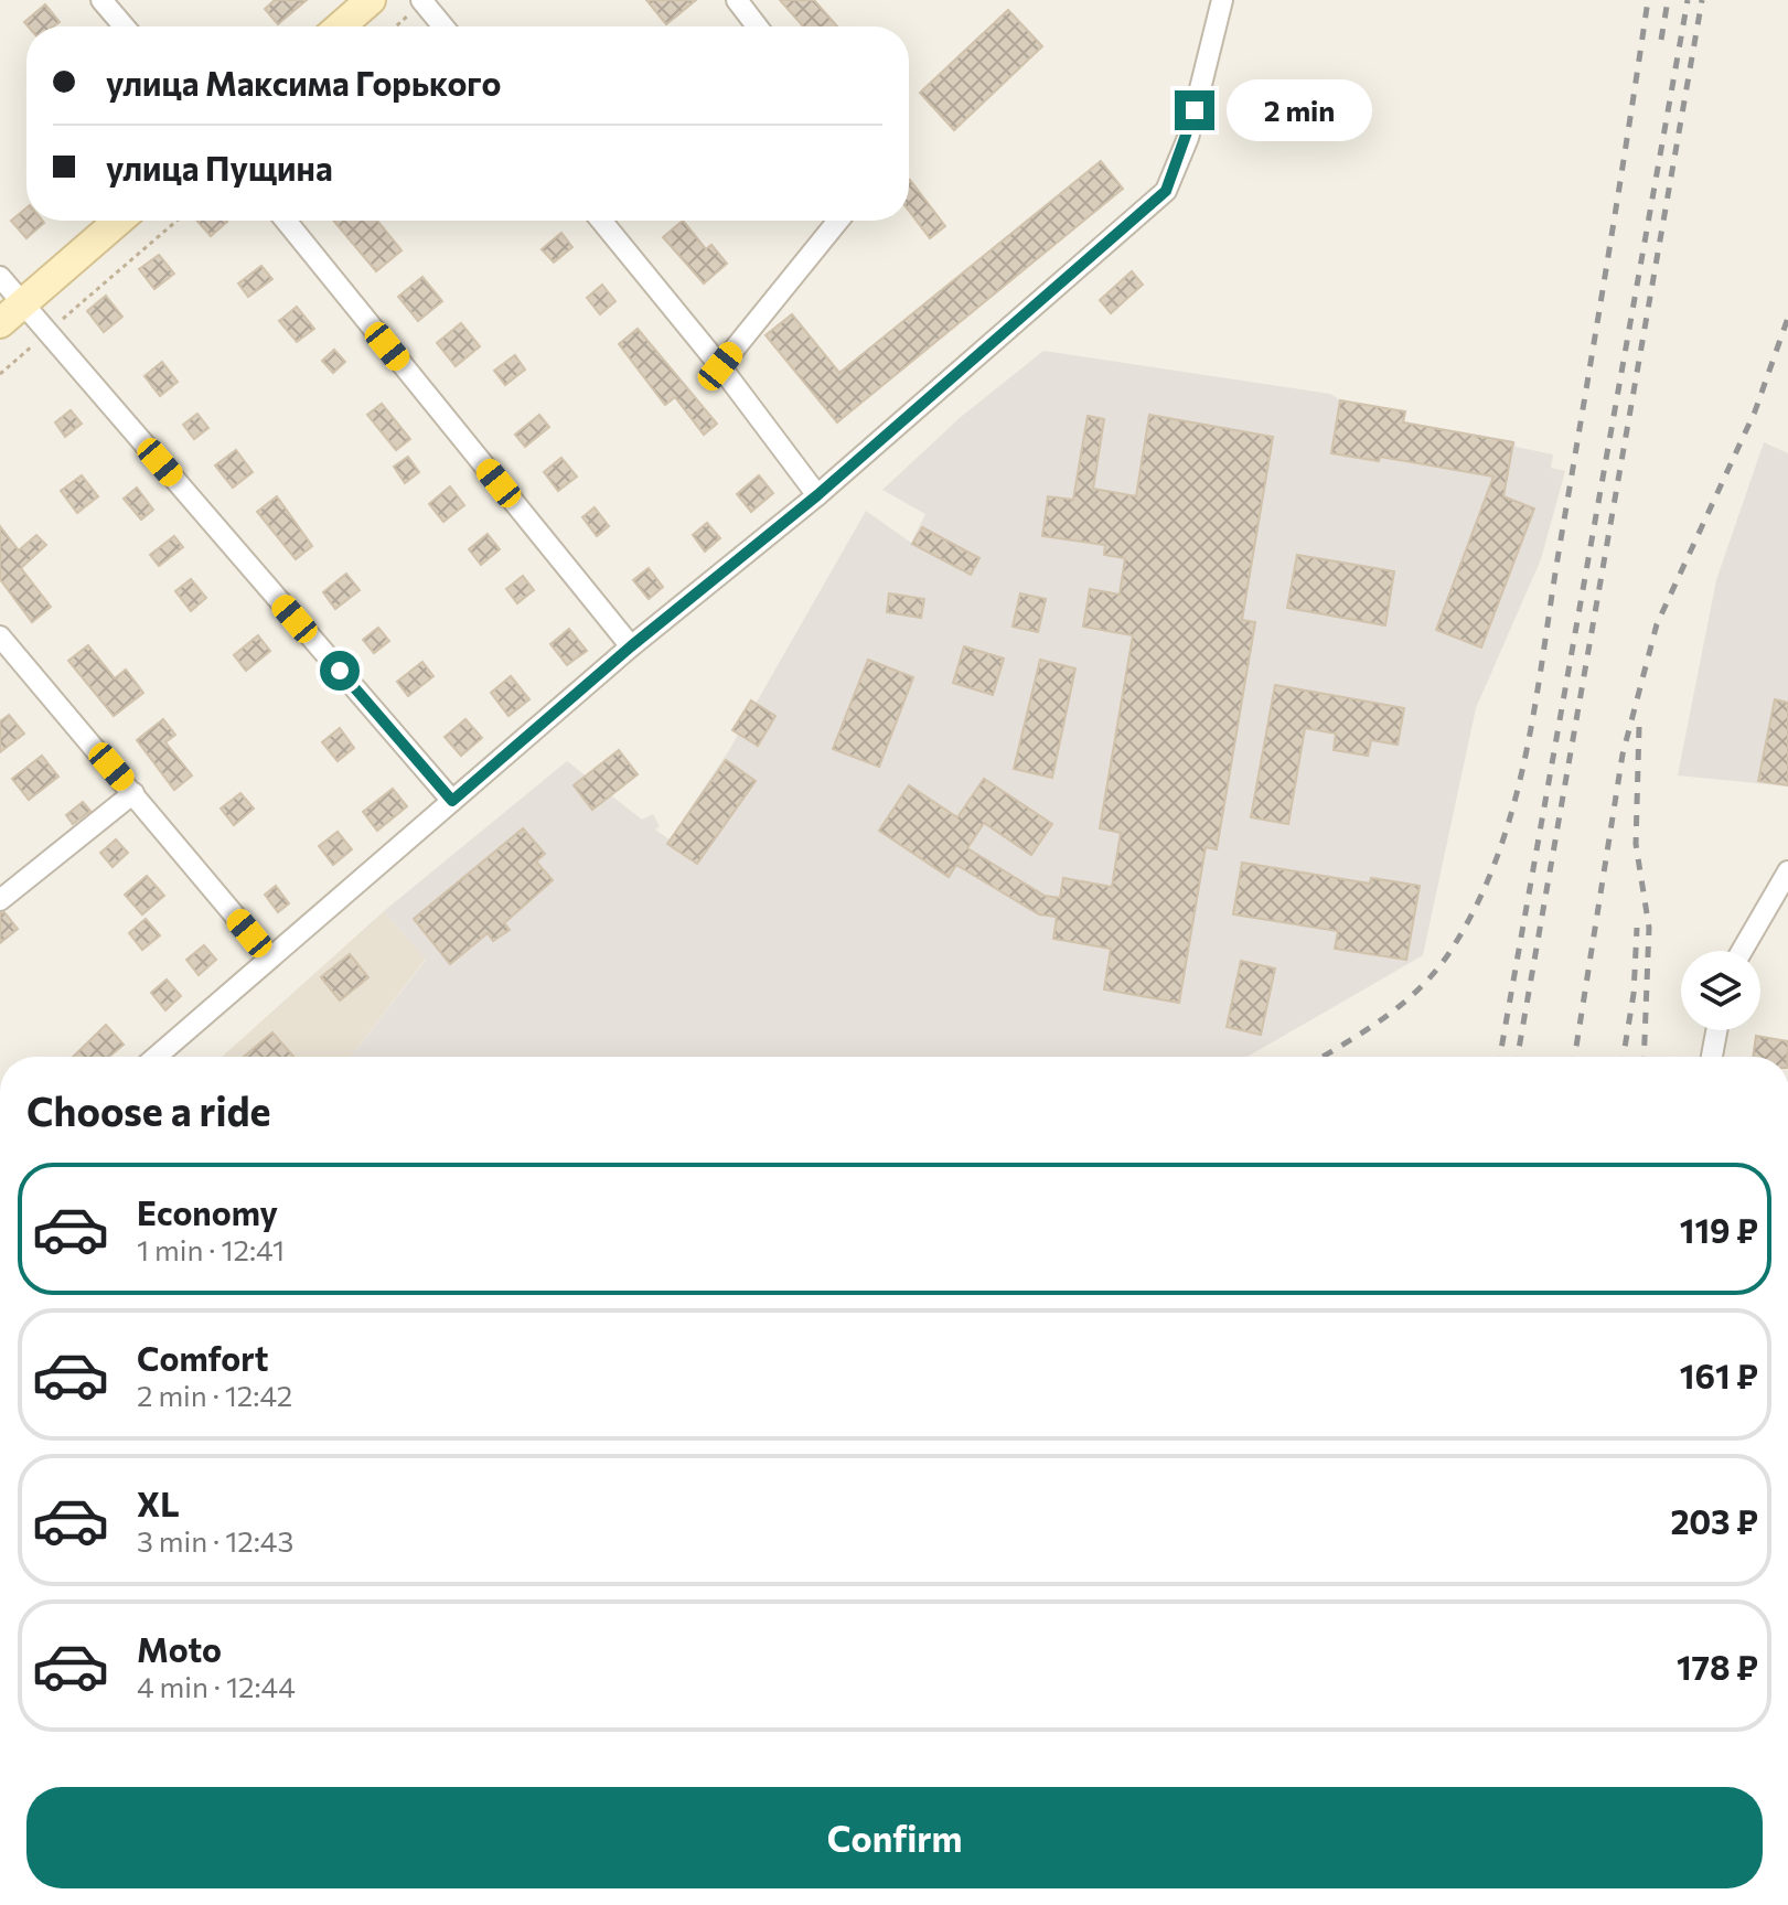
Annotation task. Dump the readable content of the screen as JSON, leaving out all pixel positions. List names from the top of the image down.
{
  "page": {
    "banner": ["улица Максима Горького", "улица Пущина"],
    "bubble": "2 min",
    "heading": "Choose a ride",
    "list": [
      {
        "name": "Economy",
        "note": "1 min · 12:41",
        "value": "119 ₽"
      },
      {
        "name": "Comfort",
        "note": "2 min · 12:42",
        "value": "161 ₽"
      },
      {
        "name": "XL",
        "note": "3 min · 12:43",
        "value": "203 ₽"
      },
      {
        "name": "Moto",
        "note": "4 min · 12:44",
        "value": "178 ₽"
      }
    ],
    "buttons": "Confirm"
  }
}
